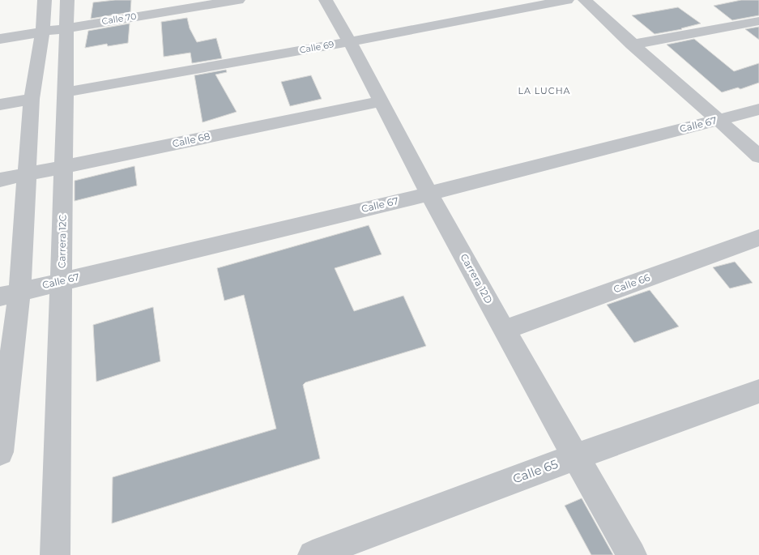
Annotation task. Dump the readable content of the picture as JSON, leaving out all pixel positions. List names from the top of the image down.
{
  "streets": {
    "street": [
      "Calle 70",
      "Calle 69",
      "Calle 67",
      "Calle 68",
      "Carrera 12C",
      "Carrera 12D",
      "Calle 66",
      "Calle 65"
    ]
  },
  "crossings": [
    ["Calle 70", "Carrera 12C"],
    ["Calle 69", "Carrera 12C"],
    ["Calle 69", "Carrera 12D"],
    ["Calle 67", "Carrera 12C"],
    ["Calle 67", "Carrera 12D"],
    ["Calle 68", "Carrera 12C"],
    ["Calle 68", "Carrera 12D"],
    ["Carrera 12D", "Calle 66"],
    ["Carrera 12D", "Calle 65"]
  ],
  "districts": ["LA LUCHA"]
}
